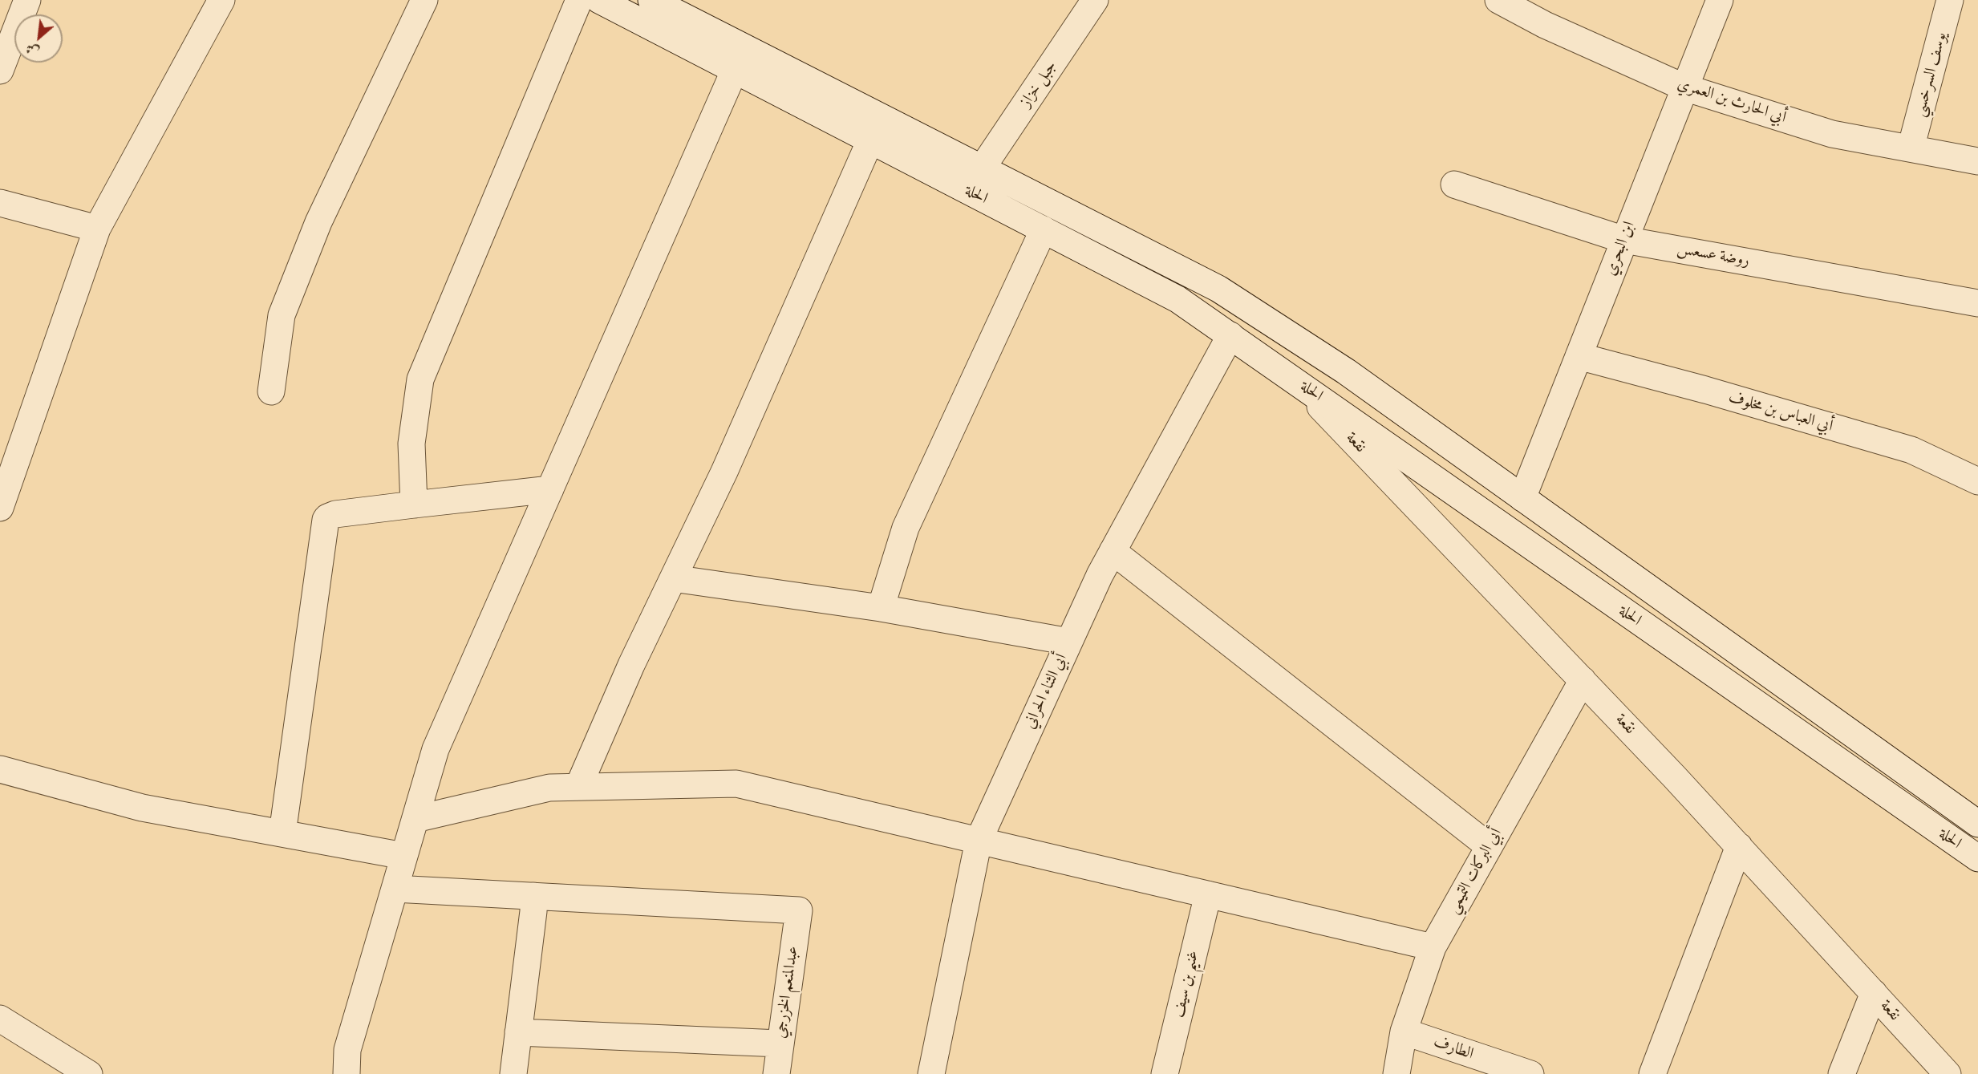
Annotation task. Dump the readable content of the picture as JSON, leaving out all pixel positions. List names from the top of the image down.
{
  "streets": {
    "street": [
      "يوسف السرخسي",
      "جبل خزاز",
      "أبي الحارث بن العمري",
      "الحلة",
      "ابن البحري",
      "روضة عسعس",
      "أبي العباس بن مخلوف",
      "نقعة",
      "أبي الثناء الحراني",
      "أبي البركات التميمي",
      "غنيم بن سيف",
      "عبدالمنعم الخزرجي",
      "الطارف"
    ]
  },
  "crossings": [
    ["يوسف السرخسي", "أبي الحارث بن العمري"],
    ["جبل خزاز", "الحلة"],
    ["أبي الحارث بن العمري", "ابن البحري"],
    ["الحلة", "ابن البحري"],
    ["الحلة", "نقعة"],
    ["الحلة", "أبي الثناء الحراني"],
    ["ابن البحري", "روضة عسعس"],
    ["ابن البحري", "أبي العباس بن مخلوف"],
    ["نقعة", "أبي البركات التميمي"],
    ["أبي البركات التميمي", "الطارف"]
  ],
  "north": "bottom left"
}
